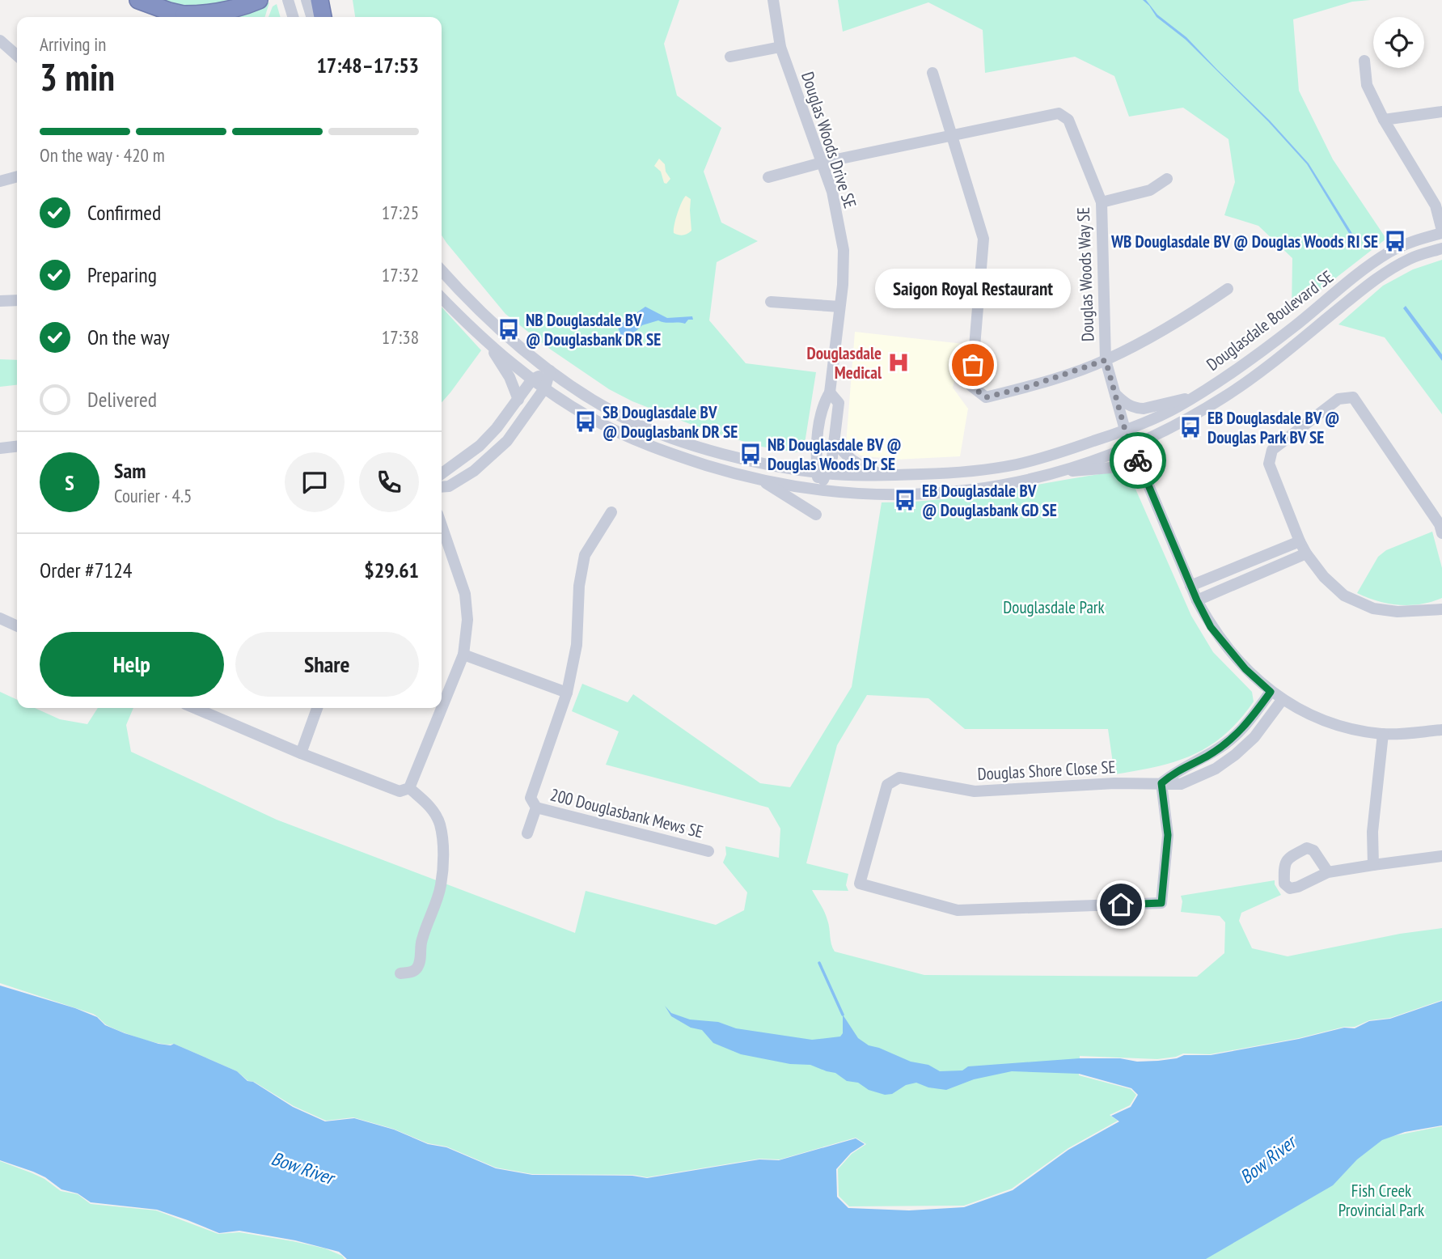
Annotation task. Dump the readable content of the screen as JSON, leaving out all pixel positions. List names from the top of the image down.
{
  "streets": {
    "street": [
      "Douglas Woods Drive SE",
      "Douglas Woods Way SE",
      "Douglasdale Boulevard SE",
      "Douglas Shore Close SE",
      "200 Douglasbank Mews SE"
    ]
  },
  "crossings": [
    ["Douglas Woods Drive SE", "Douglas Woods Way SE"],
    ["Douglas Woods Drive SE", "Douglasdale Boulevard SE"],
    ["Douglas Woods Way SE", "Douglasdale Boulevard SE"],
    ["Douglas Woods Way SE", "Douglas Shore Close SE"]
  ],
  "water": ["Bow River"],
  "parks": ["Douglasdale Park", "Fish Creek Provincial Park"],
  "places": {
    "bus stop": [
      "WB Douglasdale BV @ Douglas Woods RI SE",
      "NB Douglasdale BV @ Douglasbank DR SE",
      "SB Douglasdale BV @ Douglasbank DR SE",
      "EB Douglasdale BV @ Douglas Park BV SE",
      "NB Douglasdale BV @ Douglas Woods Dr SE",
      "EB Douglasdale BV @ Douglasbank GD SE"
    ],
    "hospital": ["Douglasdale Medical"],
    "other": ["Saigon Royal Restaurant"]
  },
  "page": {
    "heading": ["3 min", "Arriving in", "17:48–17:53"],
    "panel": [
      "Sam",
      "Courier · 4.5",
      "Order #7124",
      "$29.61"
    ],
    "bar": "On the way · 420 m",
    "list": [
      ["Confirmed", "17:25"],
      ["Preparing", "17:32"],
      ["On the way", "17:38"],
      "Delivered"
    ],
    "bubble": "Saigon Royal Restaurant",
    "round": "S",
    "buttons": ["Help", "Share"]
  }
}
